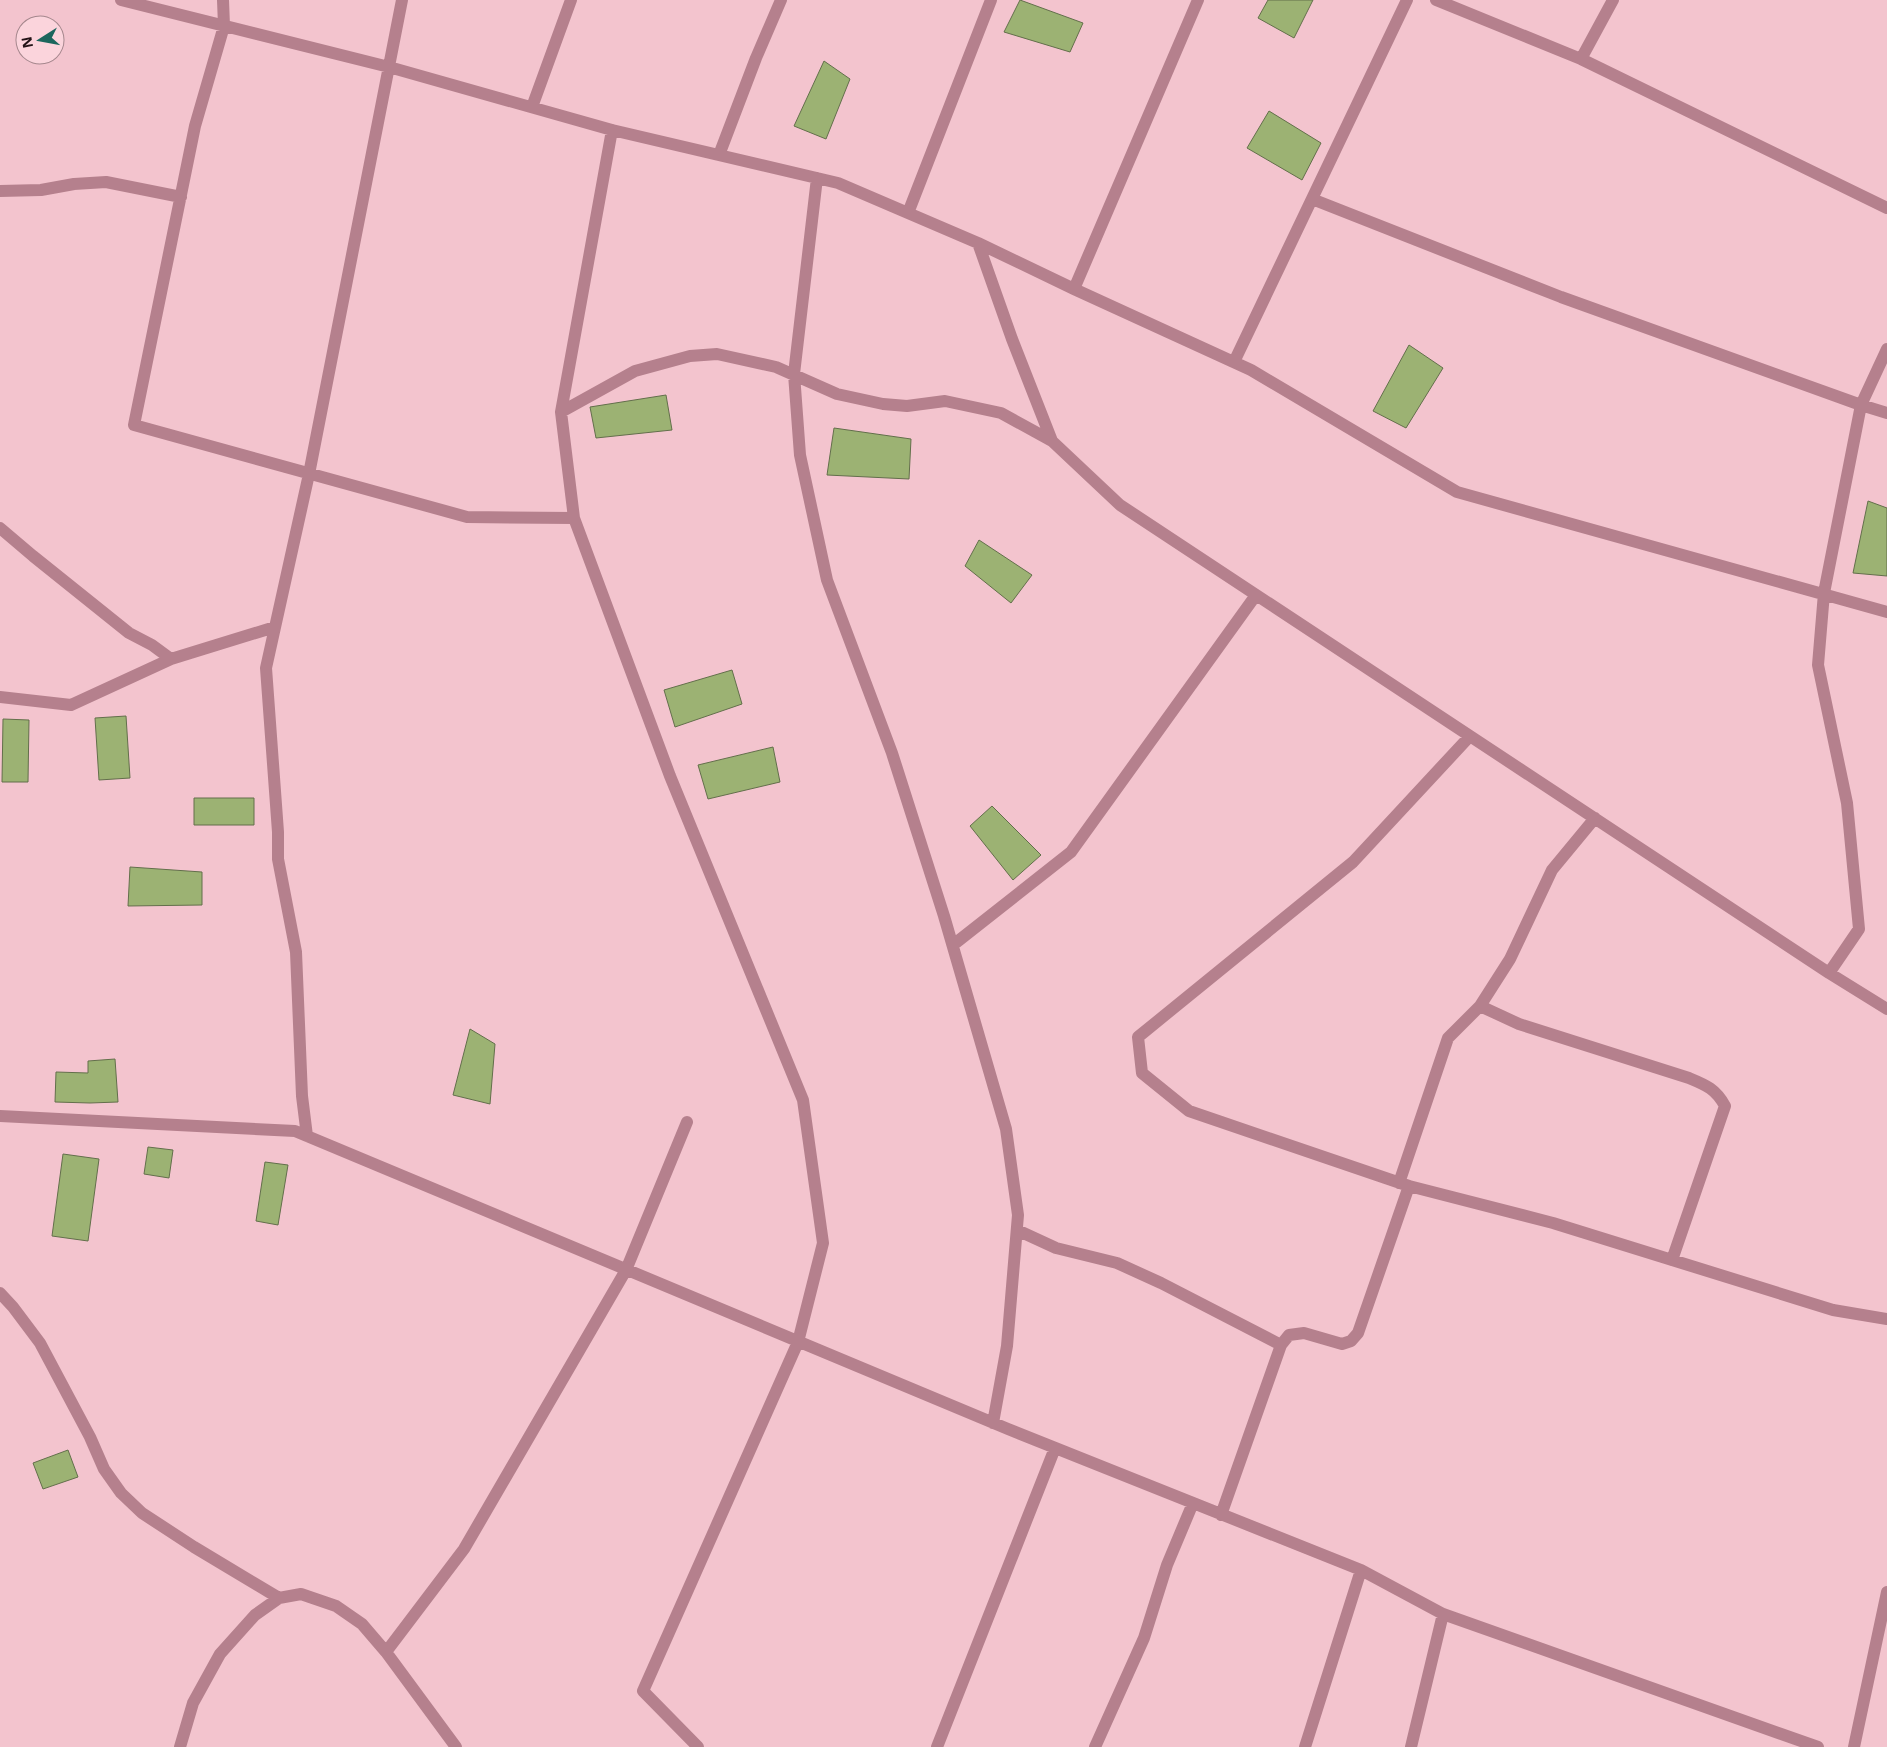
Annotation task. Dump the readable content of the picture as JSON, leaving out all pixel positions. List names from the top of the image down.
{
  "north": "left"
}
